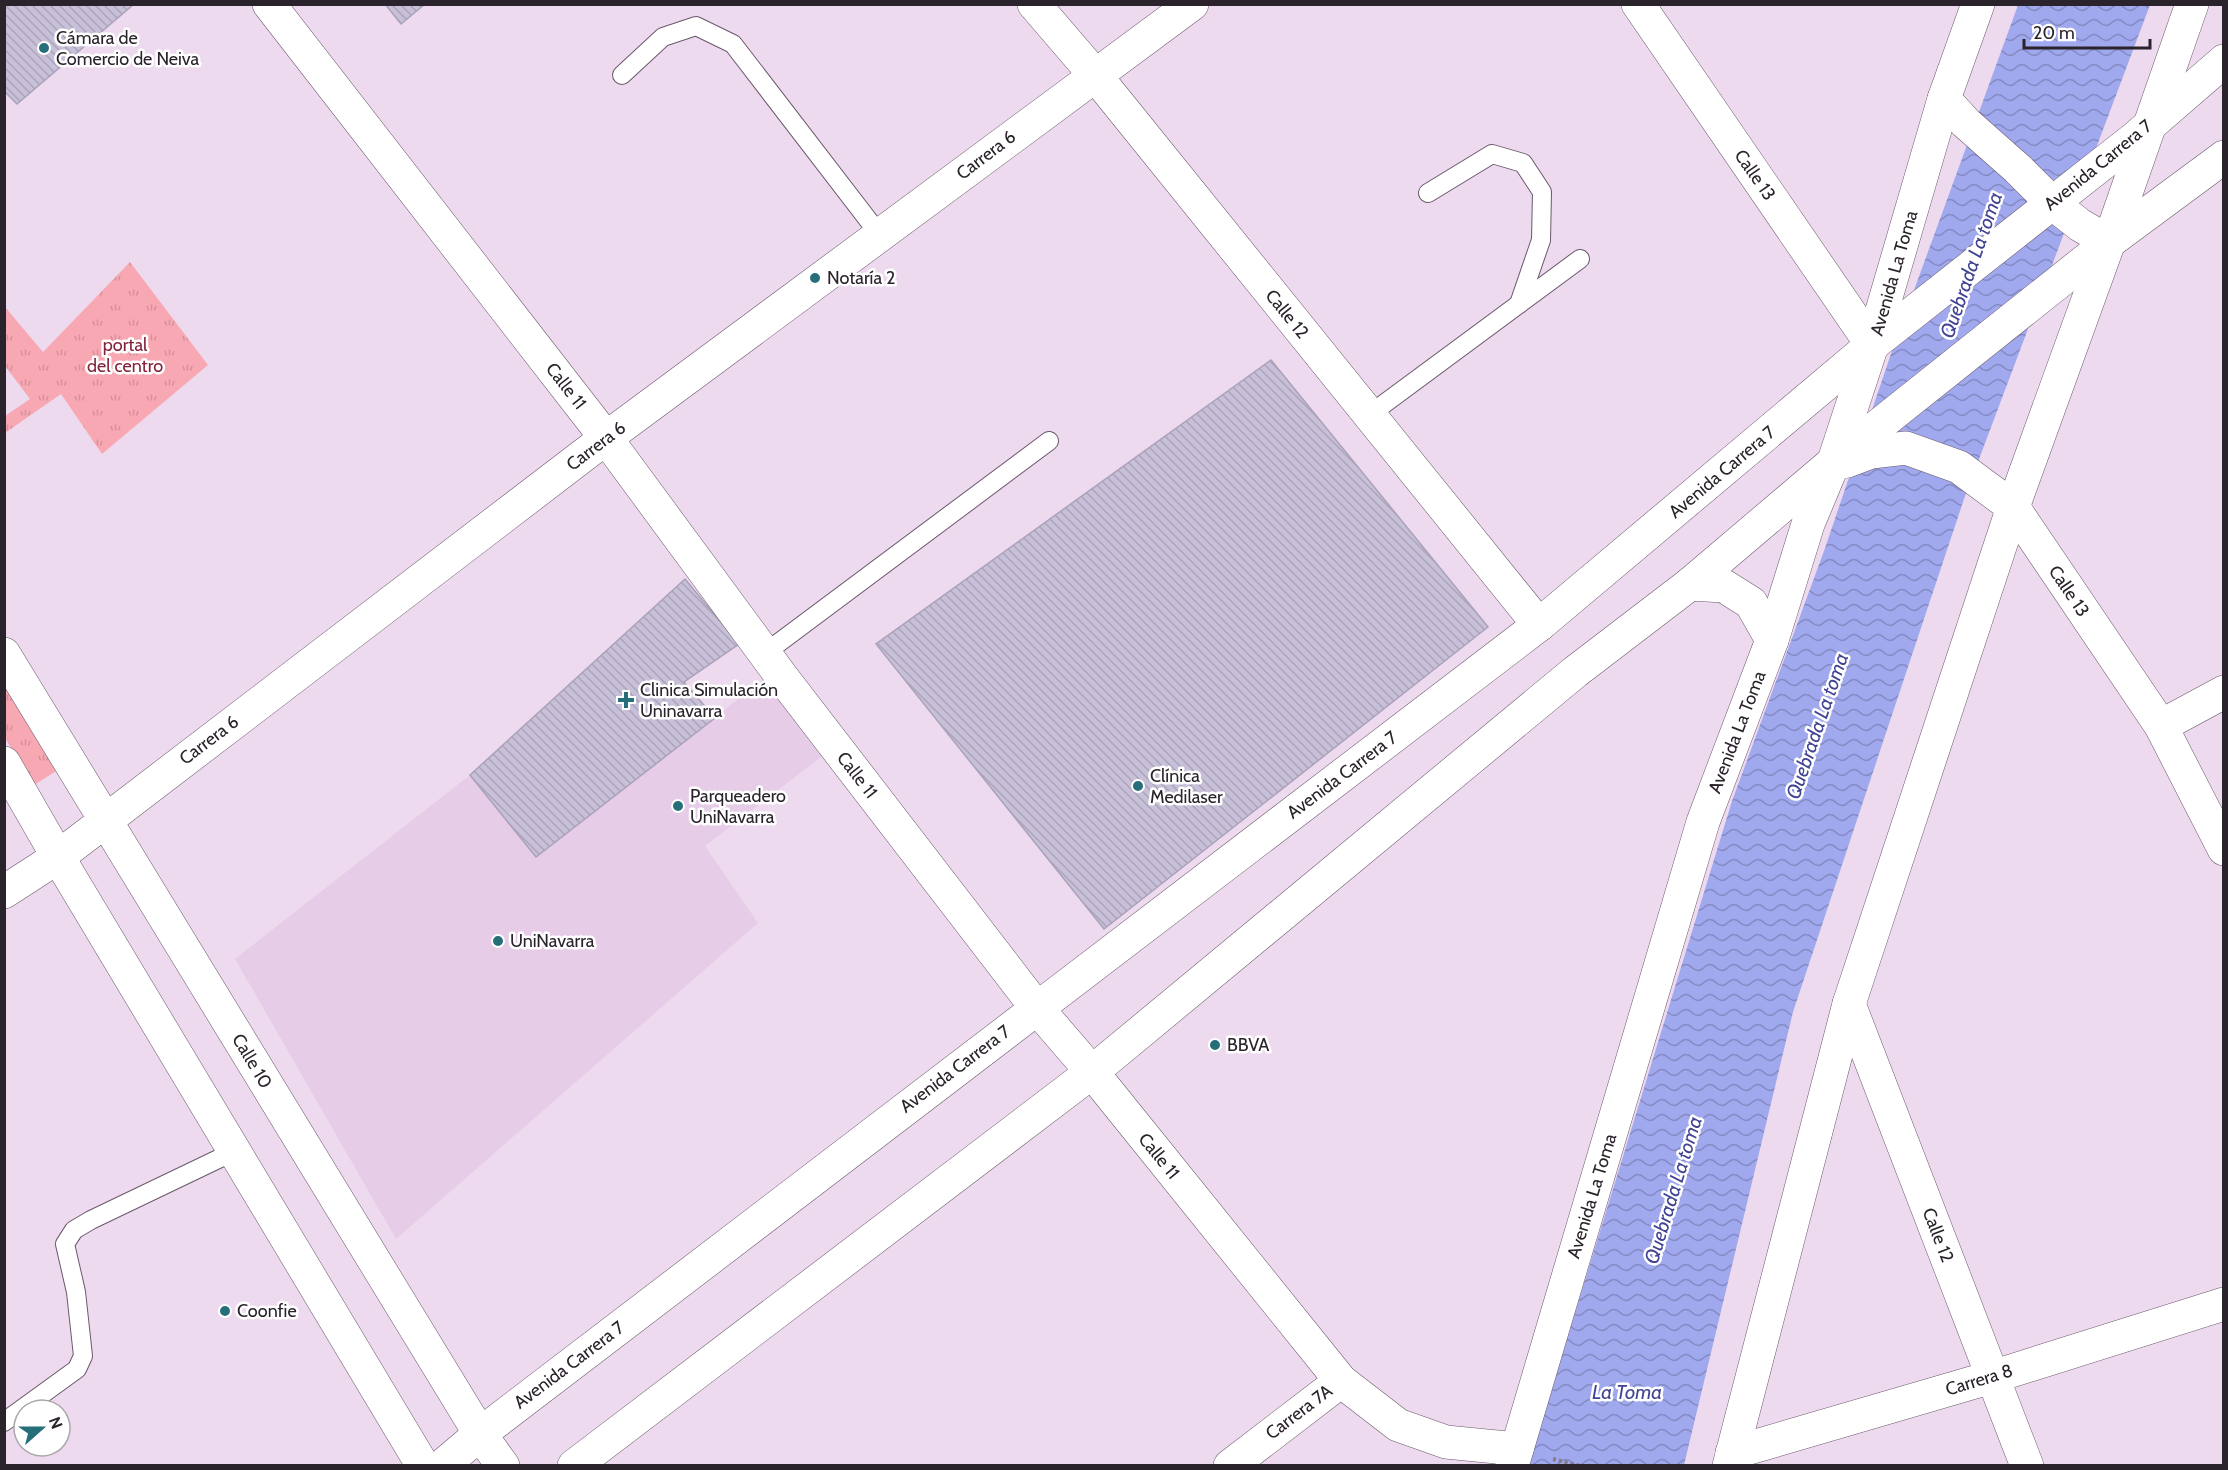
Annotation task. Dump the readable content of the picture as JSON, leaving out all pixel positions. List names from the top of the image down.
{
  "streets": {
    "main road": [
      "Carrera 6",
      "Avenida Carrera 7",
      "Calle 13",
      "Avenida La Toma",
      "Calle 12",
      "Calle 11",
      "Calle 10",
      "Carrera 8",
      "Carrera 7A"
    ]
  },
  "crossings": [
    ["Carrera 6", "Calle 12"],
    ["Carrera 6", "Calle 11"],
    ["Carrera 6", "Calle 10"],
    ["Avenida Carrera 7", "Calle 13"],
    ["Avenida Carrera 7", "Avenida La Toma"],
    ["Avenida Carrera 7", "Calle 12"],
    ["Avenida Carrera 7", "Calle 11"],
    ["Avenida Carrera 7", "Calle 10"],
    ["Calle 13", "Avenida La Toma"],
    ["Avenida La Toma", "Calle 11"],
    ["Calle 12", "Carrera 8"],
    ["Calle 11", "Carrera 7A"]
  ],
  "water": ["Quebrada La toma", "La Toma"],
  "parks": ["portal del centro"],
  "places": {
    "other": [
      "Cámara de Comercio de Neiva",
      "Notaría 2",
      "Clínica Medilaser",
      "Parqueadero UniNavarra",
      "UniNavarra",
      "BBVA",
      "Coonfie"
    ],
    "health": ["Clinica Simulación Uninavarra"]
  },
  "scale_bar": "20 m",
  "north": "right"
}
